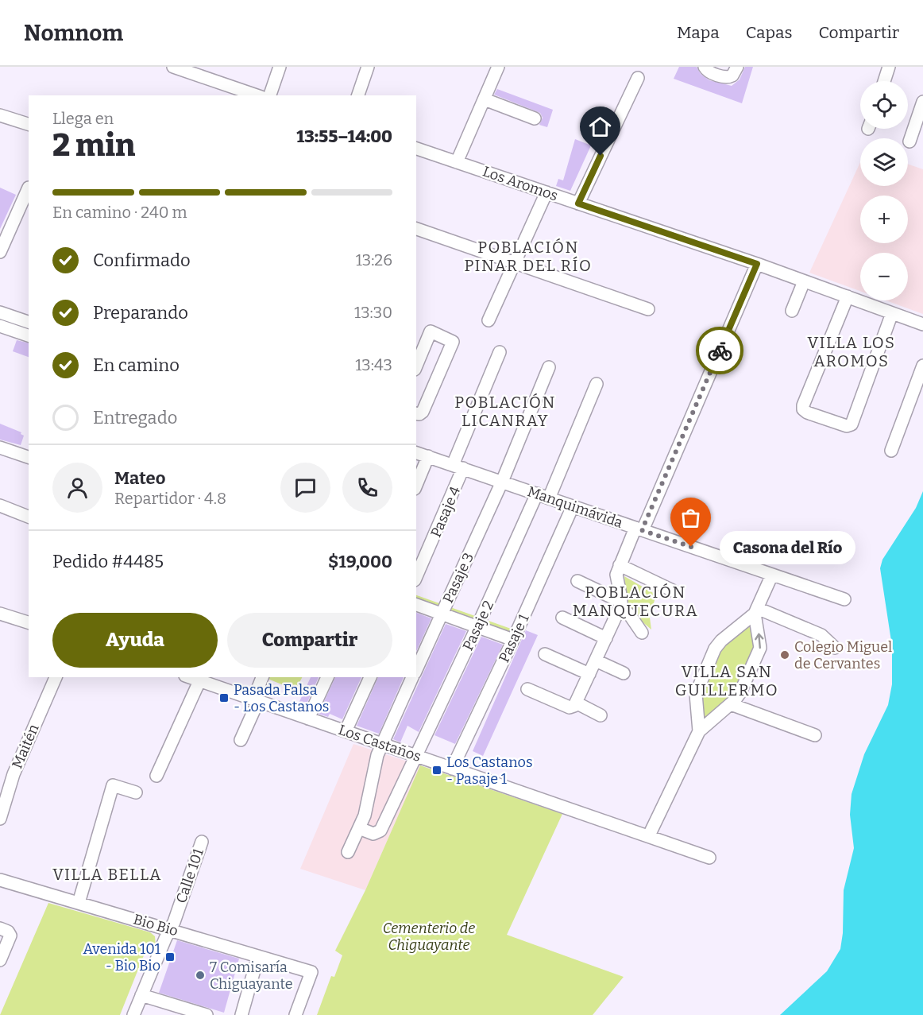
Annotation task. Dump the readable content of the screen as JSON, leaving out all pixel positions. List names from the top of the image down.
{
  "streets": {
    "street": [
      "Los Aromos",
      "Manquimávida",
      "Pasaje 4",
      "Pasaje 3",
      "Pasaje 2",
      "Pasaje 1",
      "Los Castaños",
      "Maitén",
      "Calle 101",
      "Bio Bio"
    ]
  },
  "crossings": [
    ["Manquimávida", "Pasaje 4"],
    ["Manquimávida", "Pasaje 3"],
    ["Manquimávida", "Pasaje 2"],
    ["Manquimávida", "Pasaje 1"],
    ["Pasaje 3", "Pasaje 2"],
    ["Pasaje 3", "Los Castaños"],
    ["Pasaje 2", "Los Castaños"],
    ["Pasaje 1", "Los Castaños"],
    ["Calle 101", "Bio Bio"]
  ],
  "districts": [
    "POBLACIÓN PINAR DEL RÍO",
    "VILLA LOS AROMOS",
    "POBLACIÓN LICANRAY",
    "POBLACIÓN MANQUECURA",
    "VILLA SAN GUILLERMO",
    "VILLA BELLA"
  ],
  "parks": ["Cementerio de Chiguayante"],
  "places": {
    "other": ["Casona del Río", "Colegio Miguel de Cervantes", "7 Comisaría Chiguayante"],
    "transit": ["Pasada Falsa - Los Castanos", "Los Castanos - Pasaje 1", "Avenida 101 - Bio Bio"]
  },
  "page": {
    "header": "Nomnom",
    "nav": ["Mapa", "Capas", "Compartir"],
    "map_buttons": ["+", "−"],
    "heading": ["2 min", "Llega en", "13:55–14:00"],
    "panel": [
      "Mateo",
      "Repartidor · 4.8",
      "Pedido #4485",
      "$19,000"
    ],
    "bar": "En camino · 240 m",
    "list": [
      ["Confirmado", "13:26"],
      ["Preparando", "13:30"],
      ["En camino", "13:43"],
      "Entregado"
    ],
    "bubble": "Casona del Río",
    "buttons": ["Ayuda", "Compartir"]
  }
}
